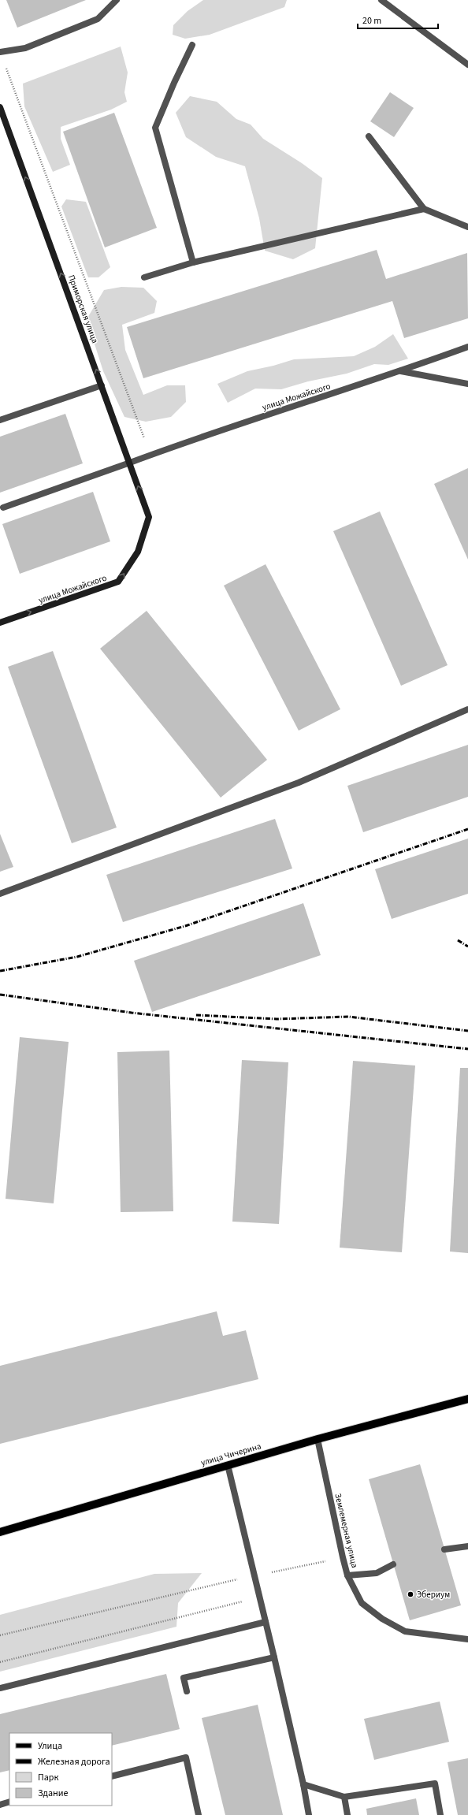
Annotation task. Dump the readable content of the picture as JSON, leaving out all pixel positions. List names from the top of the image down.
{
  "streets": {
    "main road": ["Приморская улица", "улица Можайского", "улица Чичерина"],
    "street": ["Землемерная улица"]
  },
  "crossings": [
    ["Приморская улица", "улица Можайского"],
    ["улица Чичерина", "Землемерная улица"]
  ],
  "one_way": ["Приморская улица"],
  "places": ["Эбериум"],
  "legend": [
    "Улица",
    "Железная дорога",
    "Парк",
    "Здание"
  ],
  "scale_bar": "20 m"
}
